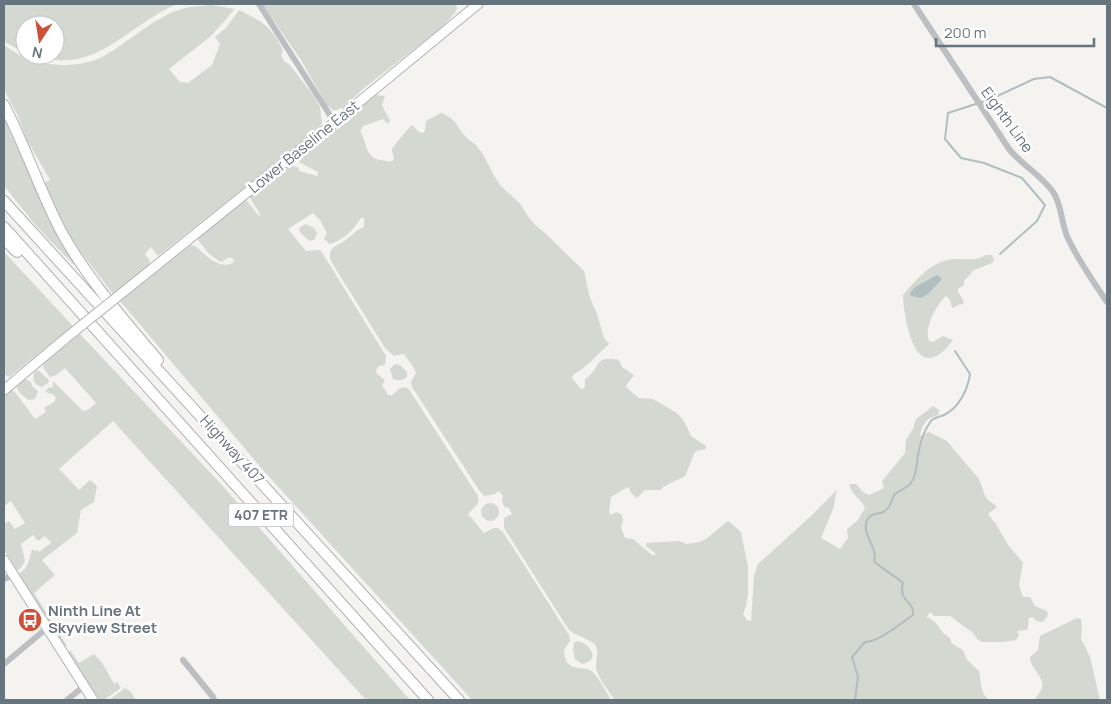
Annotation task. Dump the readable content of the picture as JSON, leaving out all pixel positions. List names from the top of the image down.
{
  "streets": {
    "highway": ["Highway 407", "407 ETR"],
    "main road": ["Lower Baseline East"],
    "street": ["Eighth Line"]
  },
  "places": {
    "bus stop": ["Ninth Line At Skyview Street"]
  },
  "scale_bar": "200 m",
  "north": "bottom"
}
